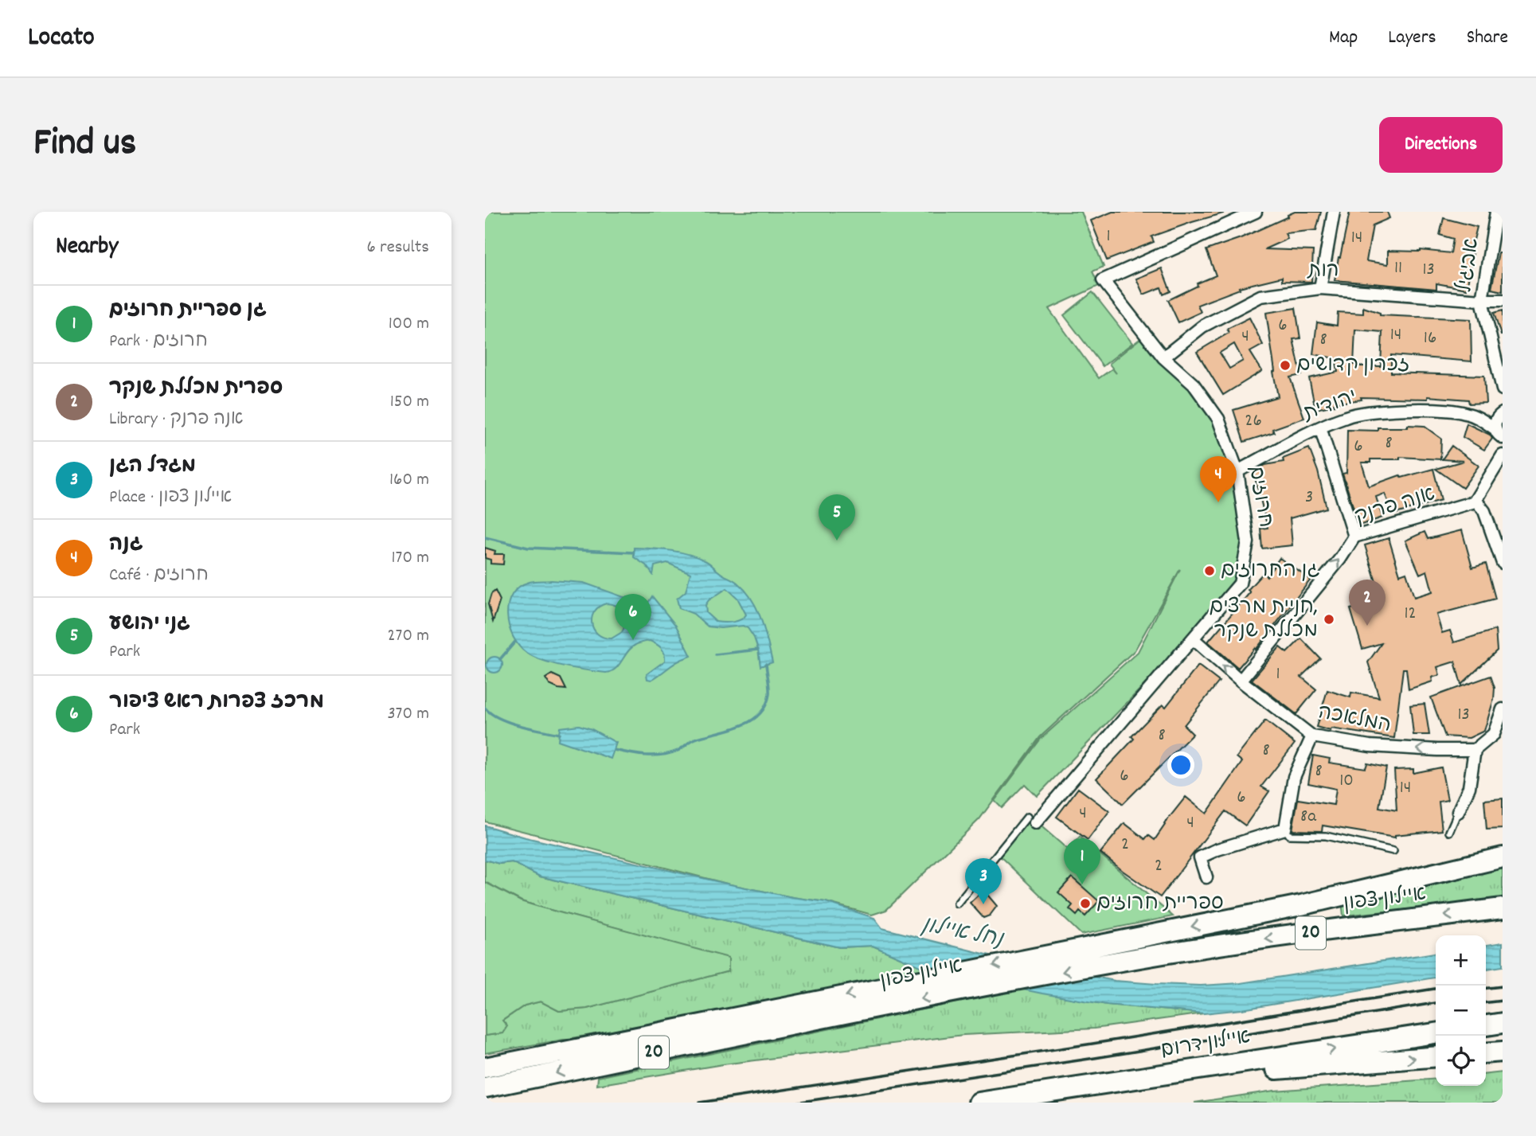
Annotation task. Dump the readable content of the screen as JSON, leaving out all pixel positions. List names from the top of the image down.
{
  "streets": {
    "highway": ["איילון צפון", "20", "איילון דרום"],
    "street": [
      "אביגיל",
      "רות",
      "יהודית",
      "חרוזים",
      "אנה פרנק",
      "המלאכה"
    ]
  },
  "crossings": [
    ["אביגיל", "רות"],
    ["רות", "חרוזים"],
    ["יהודית", "חרוזים"],
    ["חרוזים", "המלאכה"],
    ["אנה פרנק", "המלאכה"]
  ],
  "one_way": ["אנה פרנק", "המלאכה"],
  "water": ["נחל איילון"],
  "places": [
    "זכרון קדושים",
    "גן החרוזים",
    "חניית מרצים, מכללת שנקר",
    "ספריית חרוזים"
  ],
  "house_numbers": [
    "1",
    "14",
    "11",
    "13",
    "6",
    "14",
    "4",
    "16",
    "8",
    "26",
    "8",
    "6",
    "3",
    "12",
    "1",
    "13",
    "8",
    "8",
    "8",
    "6",
    "10",
    "14",
    "6",
    "4",
    "8a",
    "4",
    "2",
    "2"
  ],
  "page": {
    "header": "Locato",
    "nav": ["Map", "Layers", "Share"],
    "title": "Find us",
    "buttons": "Directions",
    "heading": ["Nearby", "6 results"],
    "list": [
      {
        "mark": "1",
        "name": "גן ספריית חרוזים",
        "note": "Park · חרוזים",
        "value": "100 m"
      },
      {
        "mark": "2",
        "name": "ספרית מכללת שנקר",
        "note": "Library · אנה פרנק",
        "value": "150 m"
      },
      {
        "mark": "3",
        "name": "מגדל הגן",
        "note": "Place · איילון צפון",
        "value": "160 m"
      },
      {
        "mark": "4",
        "name": "גנה",
        "note": "Café · חרוזים",
        "value": "170 m"
      },
      {
        "mark": "5",
        "name": "גני יהושע",
        "note": "Park",
        "value": "270 m"
      },
      {
        "mark": "6",
        "name": "מרכז צפרות ראש ציפור",
        "note": "Park",
        "value": "370 m"
      }
    ],
    "pins": [
      "4",
      "5",
      "2",
      "6",
      "1",
      "3"
    ],
    "map_buttons": ["+", "−"]
  }
}
